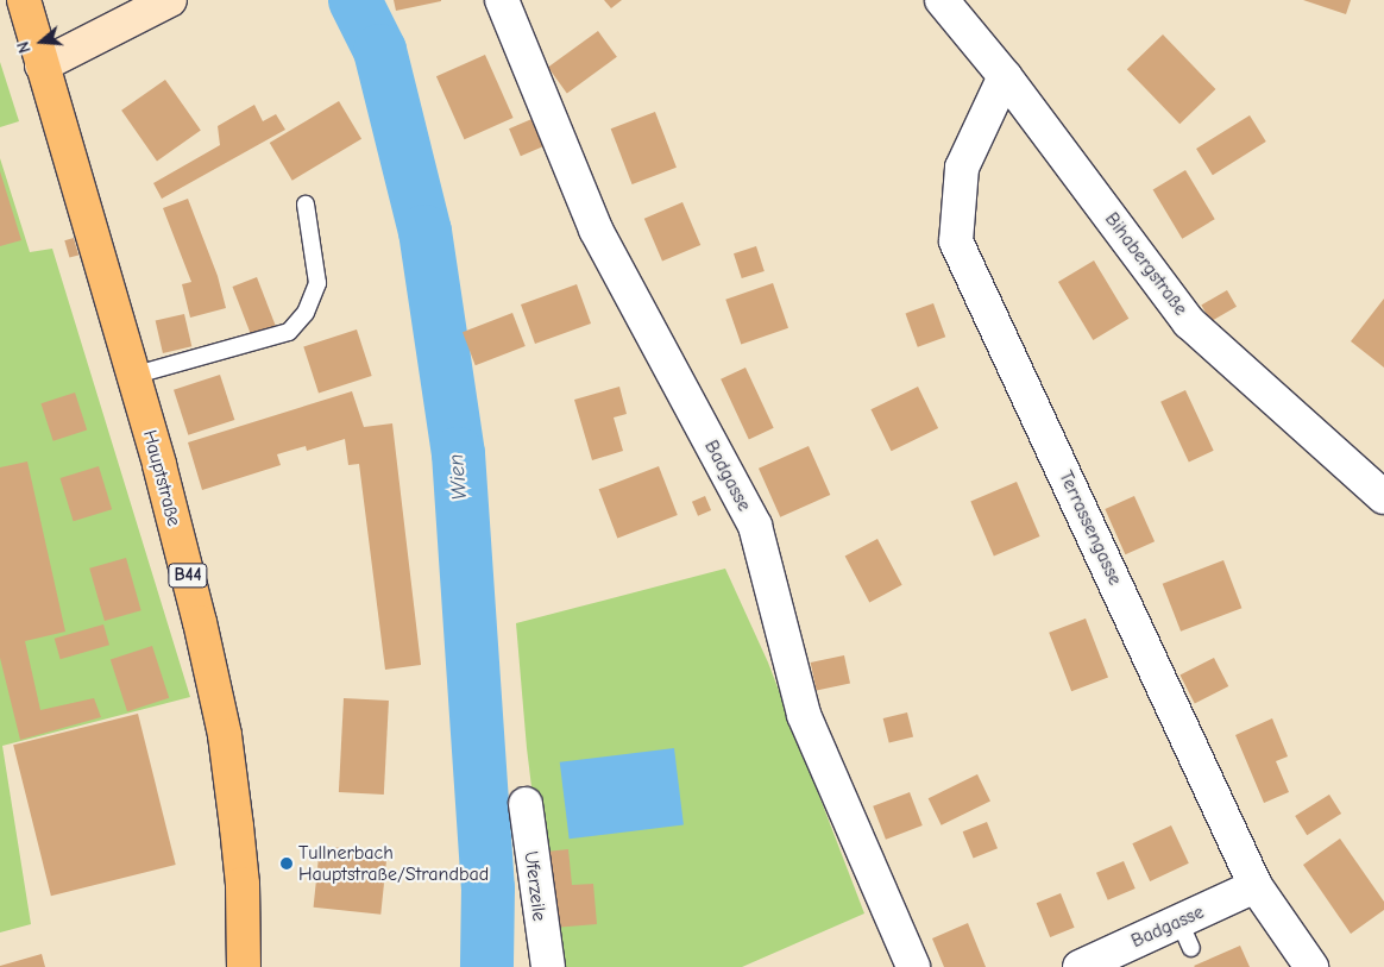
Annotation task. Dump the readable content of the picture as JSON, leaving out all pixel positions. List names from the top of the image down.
{
  "streets": {
    "main road": ["Hauptstraße", "B44"],
    "street": [
      "Bihabergstraße",
      "Badgasse",
      "Terrassengasse",
      "Uferzeile"
    ]
  },
  "crossings": [
    ["Bihabergstraße", "Terrassengasse"],
    ["Badgasse", "Terrassengasse"]
  ],
  "water": ["Wien"],
  "places": ["Tullnerbach Hauptstraße/Strandbad"],
  "north": "left"
}
